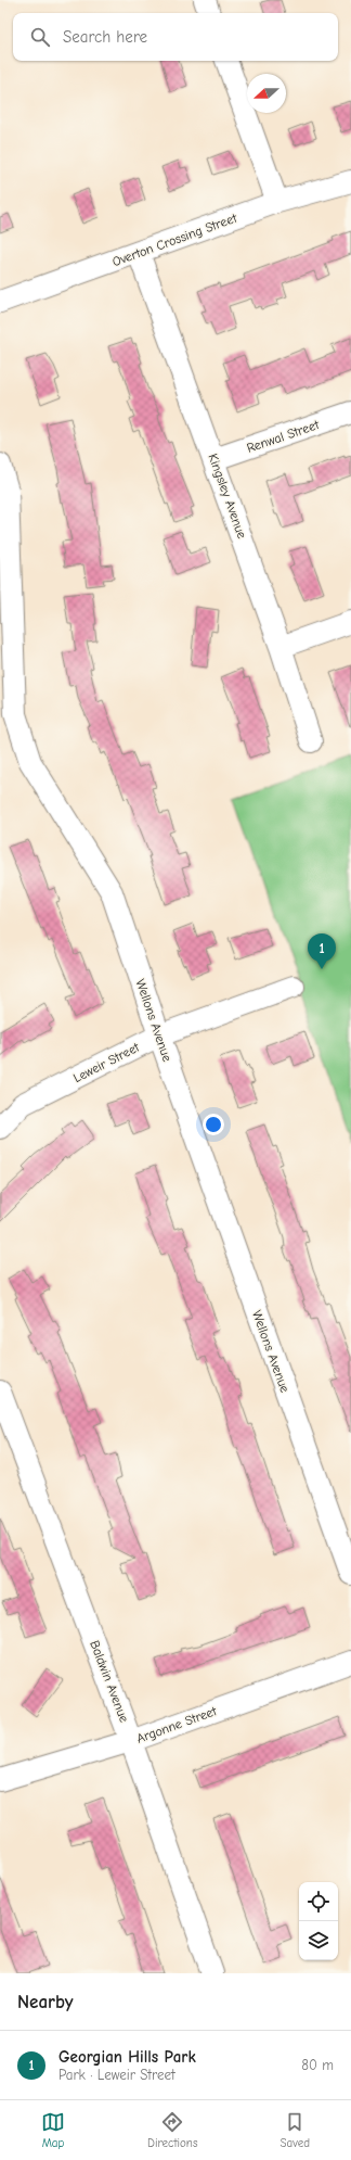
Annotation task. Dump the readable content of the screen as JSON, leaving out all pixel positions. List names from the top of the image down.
{
  "streets": {
    "street": [
      "Overton Crossing Street",
      "Renwal Street",
      "Kingsley Avenue",
      "Wellons Avenue",
      "Leweir Street",
      "Baldwin Avenue",
      "Argonne Street"
    ]
  },
  "crossings": [
    ["Overton Crossing Street", "Kingsley Avenue"],
    ["Renwal Street", "Kingsley Avenue"],
    ["Wellons Avenue", "Leweir Street"],
    ["Baldwin Avenue", "Argonne Street"]
  ],
  "north": "left",
  "page": {
    "search": "Search here",
    "pins": "1",
    "heading": "Nearby",
    "list": [
      {
        "mark": "1",
        "name": "Georgian Hills Park",
        "note": "Park · Leweir Street",
        "value": "80 m"
      }
    ],
    "nav": ["Map", "Directions", "Saved"]
  }
}
